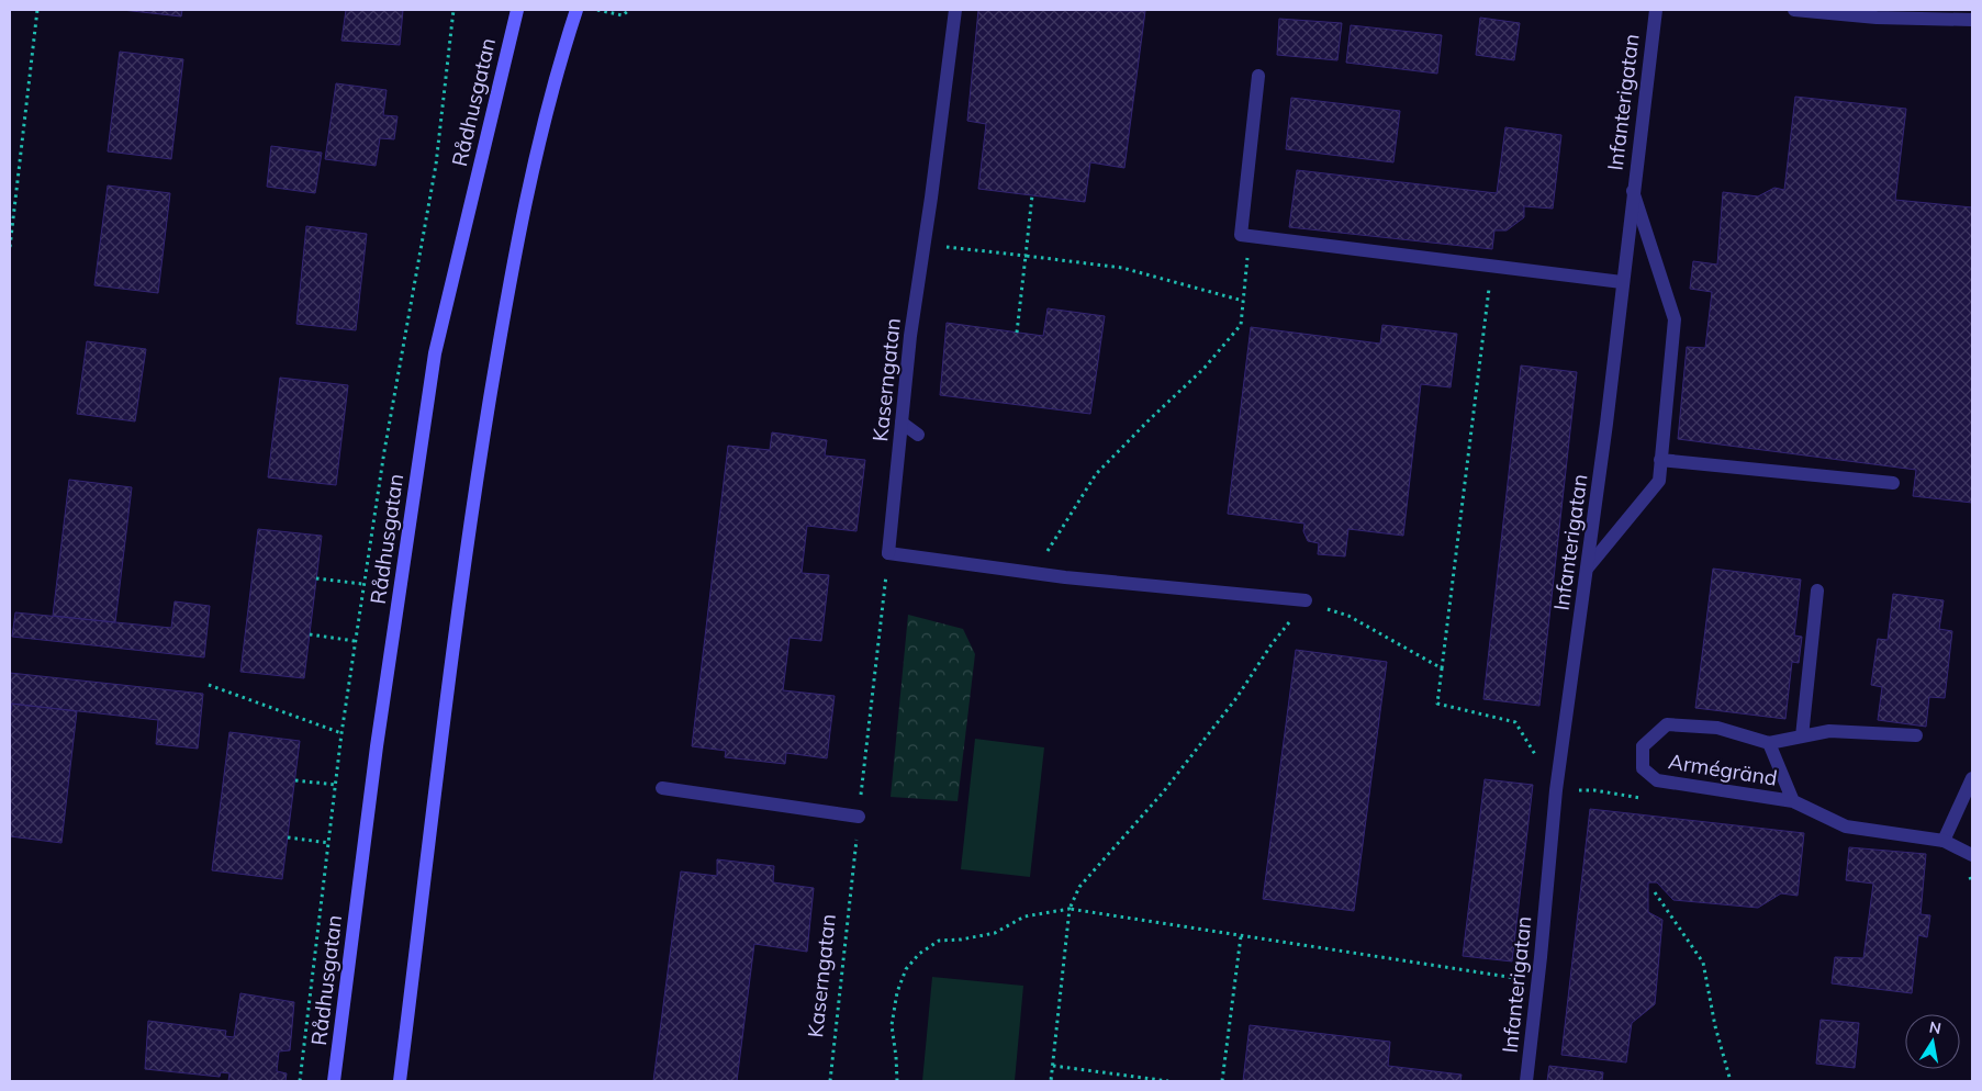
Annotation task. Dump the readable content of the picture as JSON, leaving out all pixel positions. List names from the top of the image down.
{
  "streets": {
    "main road": ["Rådhusgatan"],
    "street": ["Infanterigatan", "Kaserngatan", "Armégränd"]
  },
  "north": "top"
}
